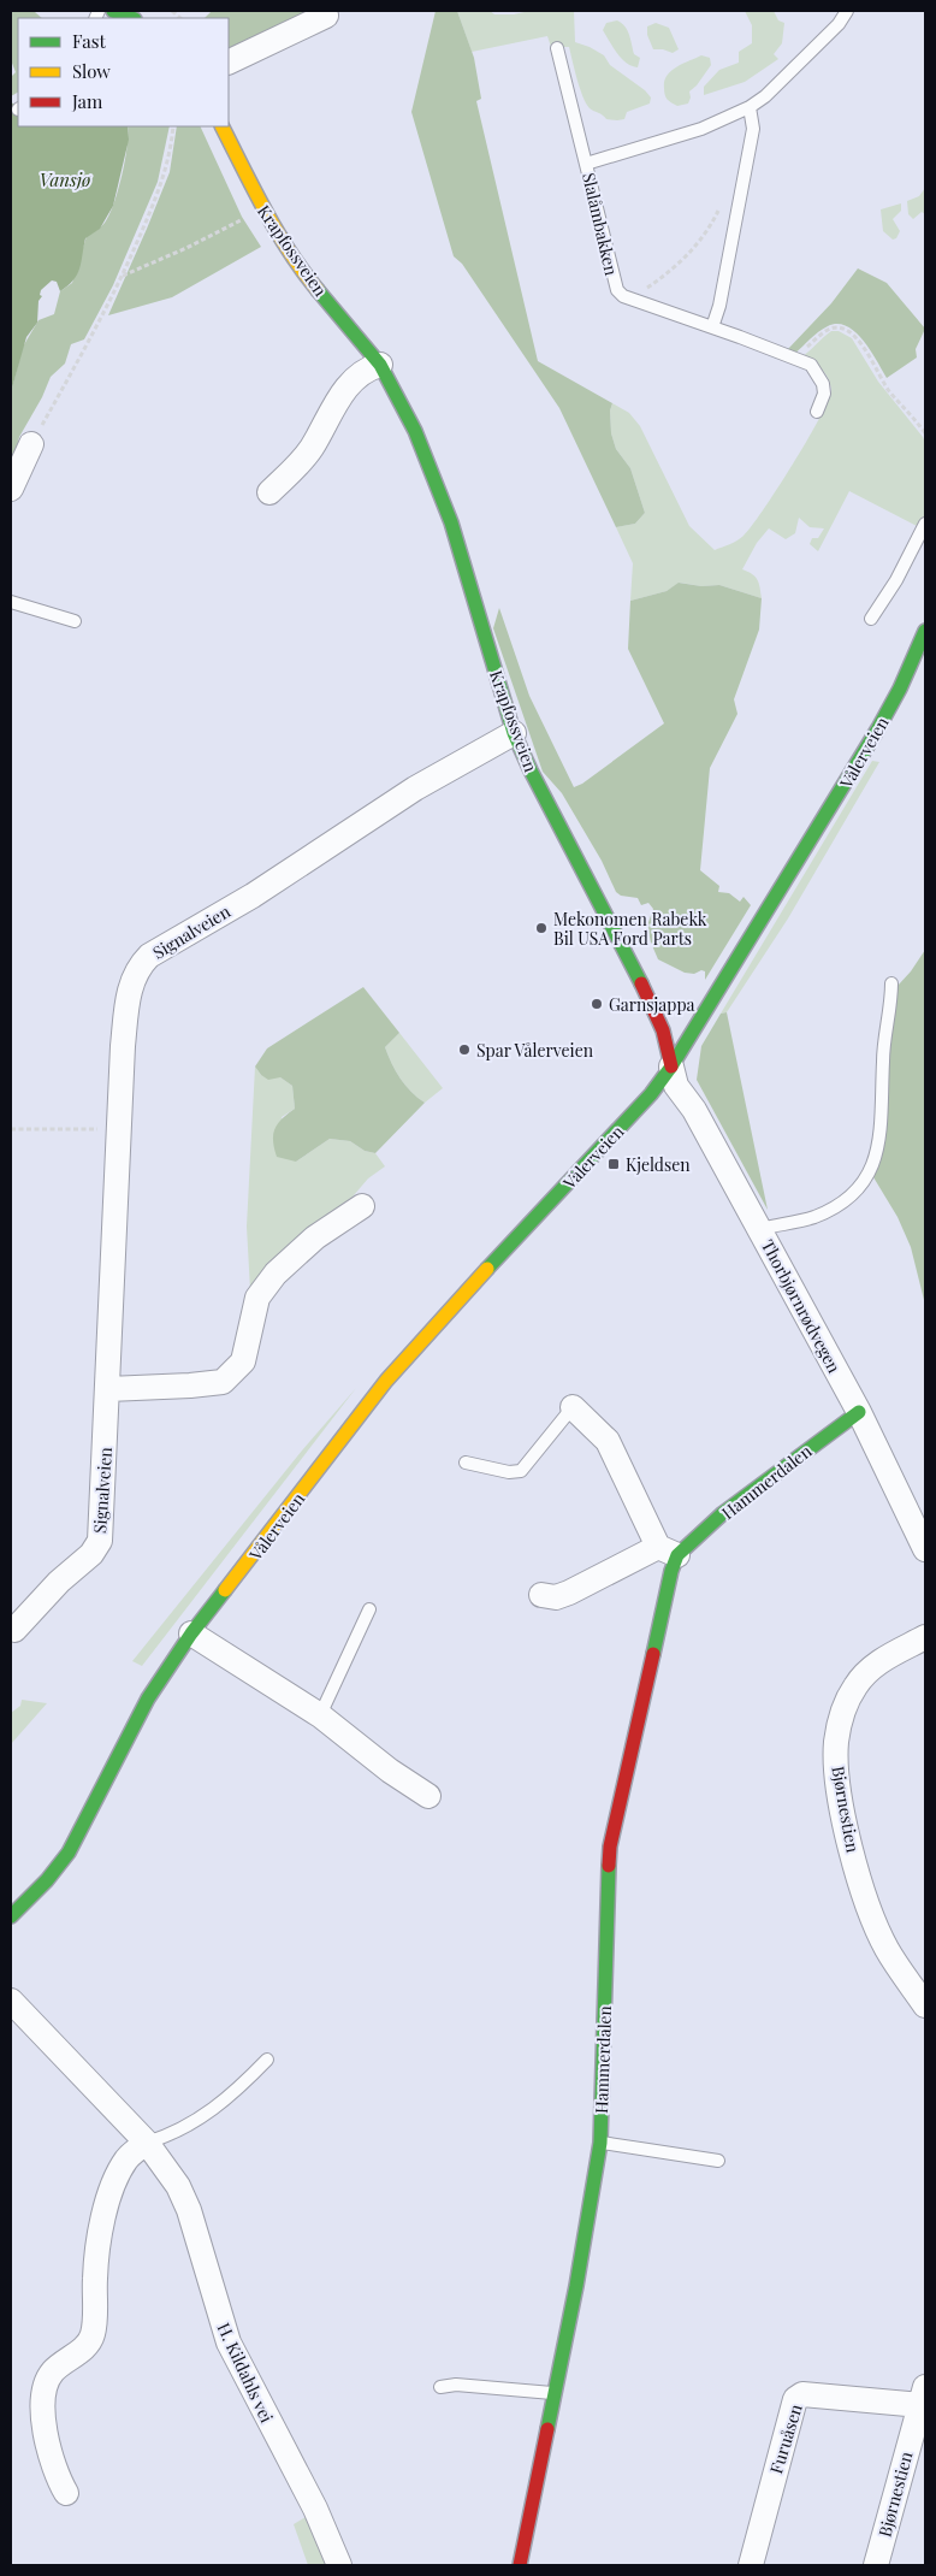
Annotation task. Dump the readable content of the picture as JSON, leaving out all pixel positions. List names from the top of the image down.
{
  "streets": {
    "street": [
      "Krapfossveien",
      "Vålerveien",
      "Signalveien",
      "Thorbjørnrødvegen",
      "Hammerdalen",
      "Bjørnestien",
      "H. Kildahls vei",
      "Furuåsen"
    ],
    "lane": ["Slalåmbakken"]
  },
  "crossings": [
    ["Krapfossveien", "Vålerveien"],
    ["Krapfossveien", "Signalveien"],
    ["Krapfossveien", "Thorbjørnrødvegen"],
    ["Vålerveien", "Thorbjørnrødvegen"],
    ["Thorbjørnrødvegen", "Hammerdalen"],
    ["Bjørnestien", "Furuåsen"]
  ],
  "water": ["Vansjø"],
  "places": {
    "other": ["Mekonomen Rabekk Bil USA Ford Parts", "Garnsjappa", "Spar Vålerveien"],
    "transit": ["Kjeldsen"]
  },
  "legend": ["Fast", "Slow", "Jam"]
}
